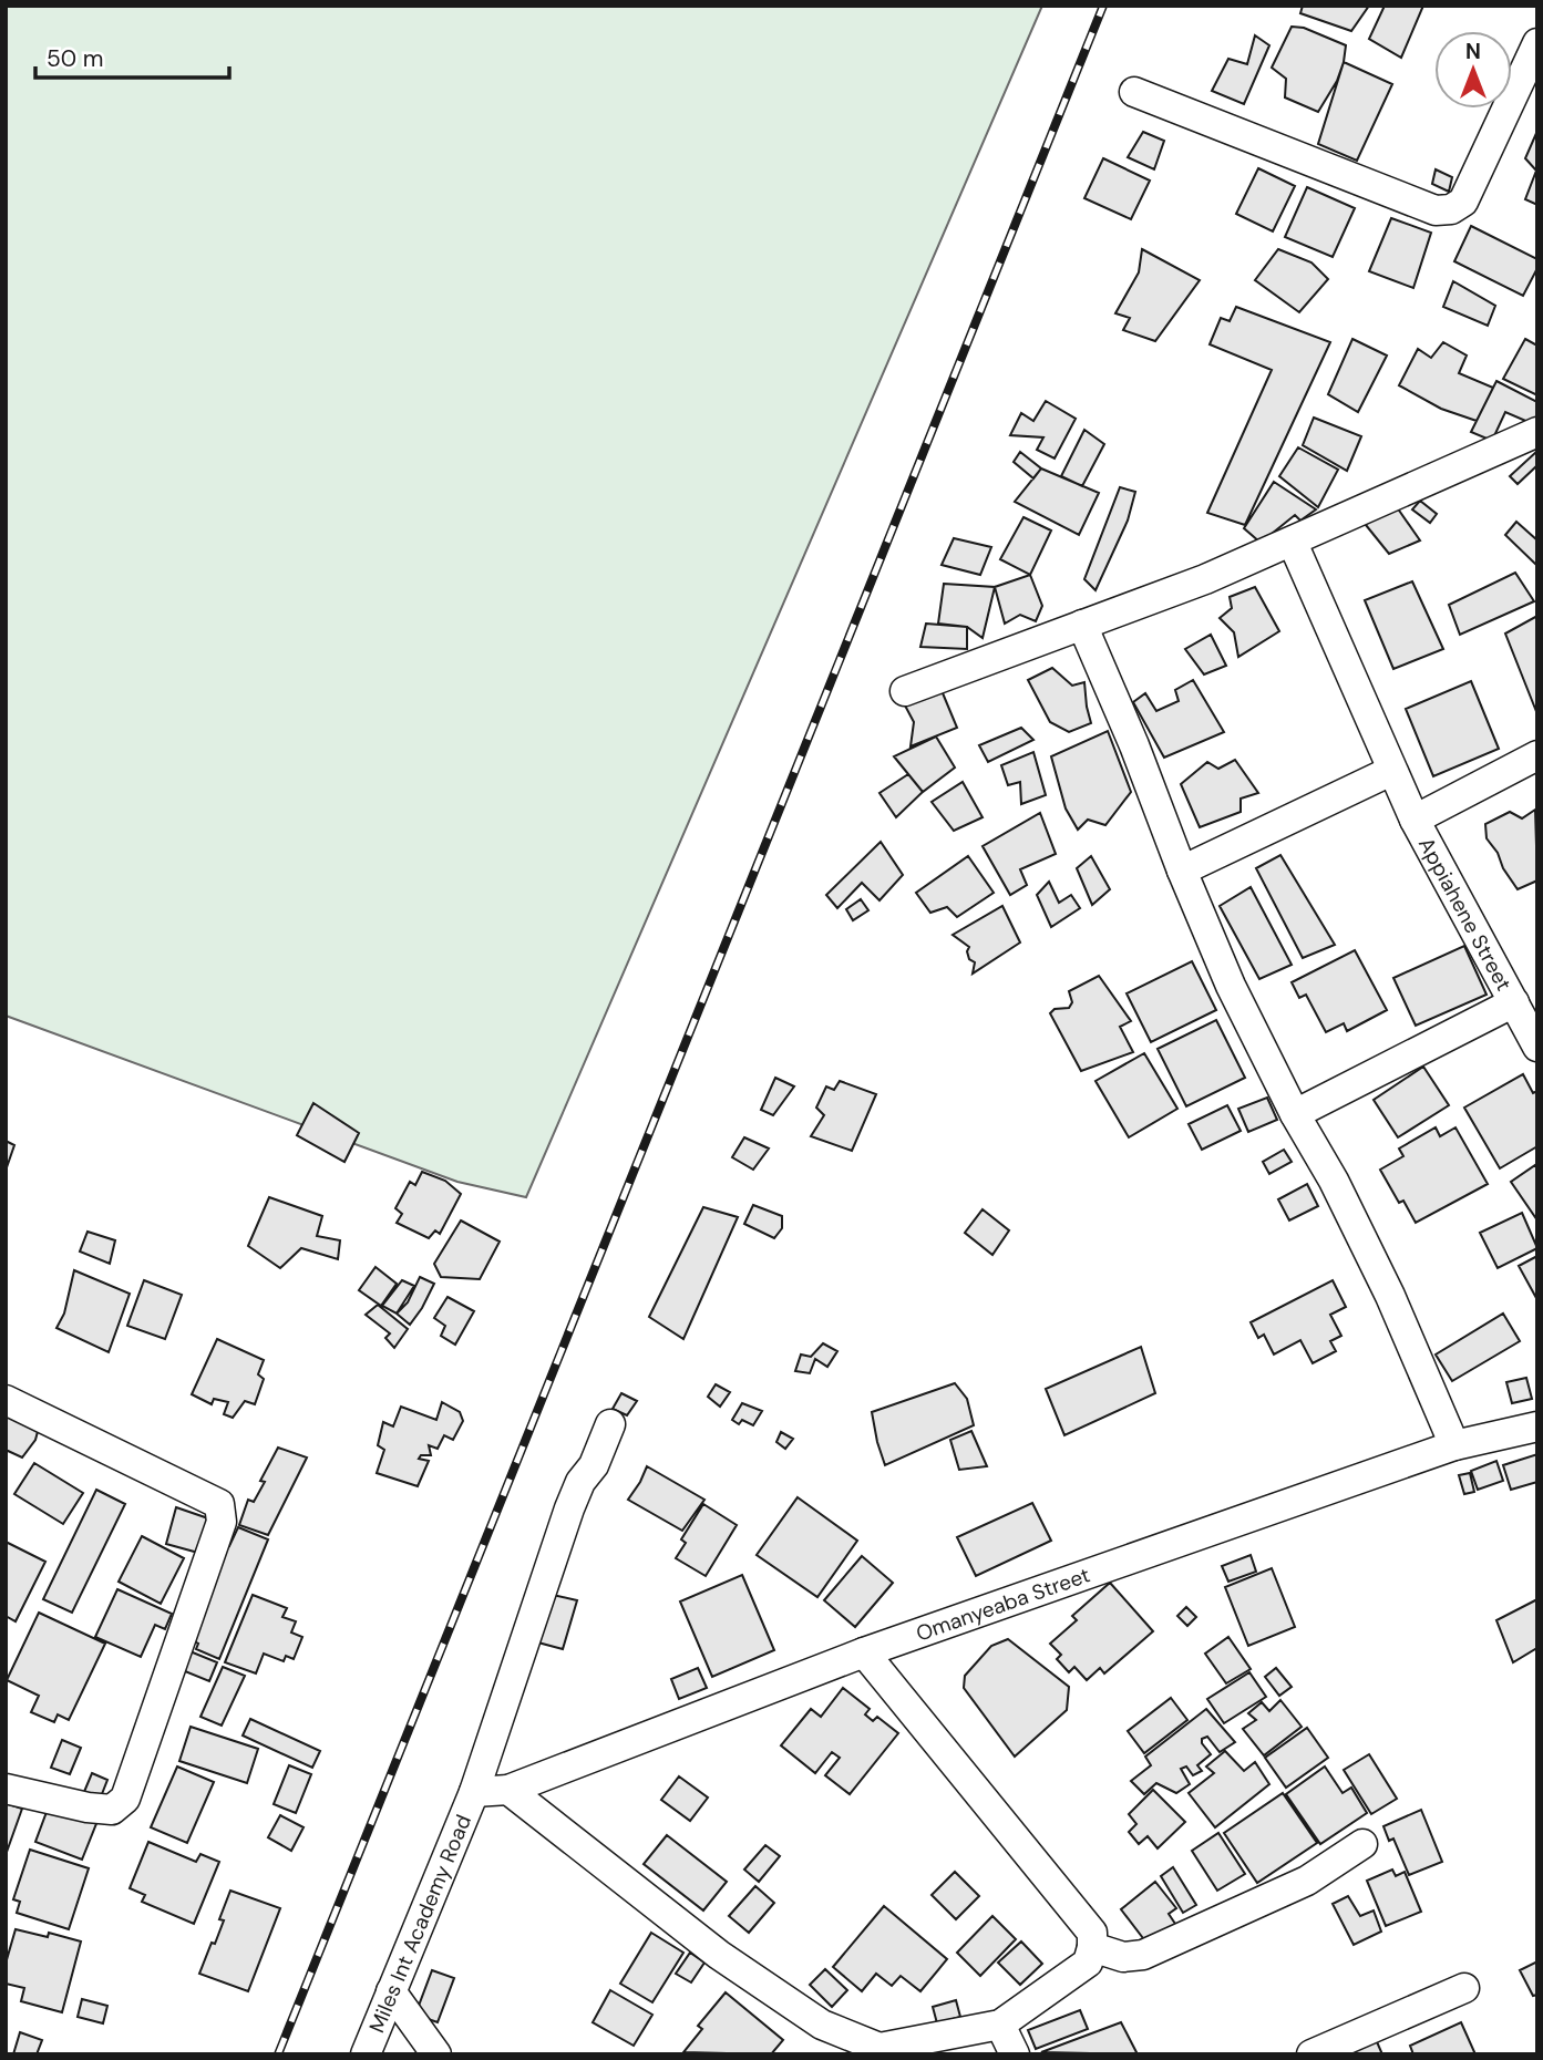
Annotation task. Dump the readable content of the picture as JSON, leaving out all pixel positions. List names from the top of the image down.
{
  "streets": {
    "street": ["Appiahene Street", "Omanyeaba Street", "Miles Int Academy Road"]
  },
  "crossings": [
    ["Omanyeaba Street", "Miles Int Academy Road"]
  ],
  "scale_bar": "50 m",
  "north": "top"
}
